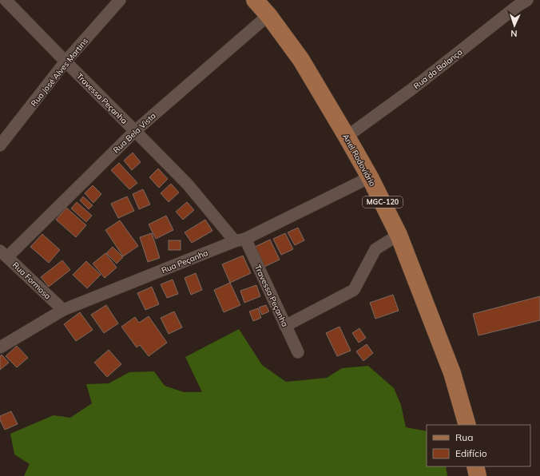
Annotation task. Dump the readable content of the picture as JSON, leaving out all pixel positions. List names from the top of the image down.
{
  "streets": {
    "main road": ["Anel Rodoviário", "MGC-120"],
    "street": [
      "Rua da Balança",
      "Rua José Alves Martins",
      "Travessa Peçanha",
      "Rua Bela Vista",
      "Rua Peçanha",
      "Rua Formosa"
    ]
  },
  "crossings": [
    ["Rua da Balança", "Anel Rodoviário"],
    ["Rua José Alves Martins", "Travessa Peçanha"],
    ["Travessa Peçanha", "Rua Bela Vista"],
    ["Travessa Peçanha", "Rua Peçanha"],
    ["Rua Bela Vista", "Anel Rodoviário"],
    ["Rua Bela Vista", "Rua Formosa"],
    ["Anel Rodoviário", "Rua Peçanha"],
    ["Rua Peçanha", "Rua Formosa"]
  ],
  "legend": ["Rua", "Edifício"],
  "north": "bottom"
}
